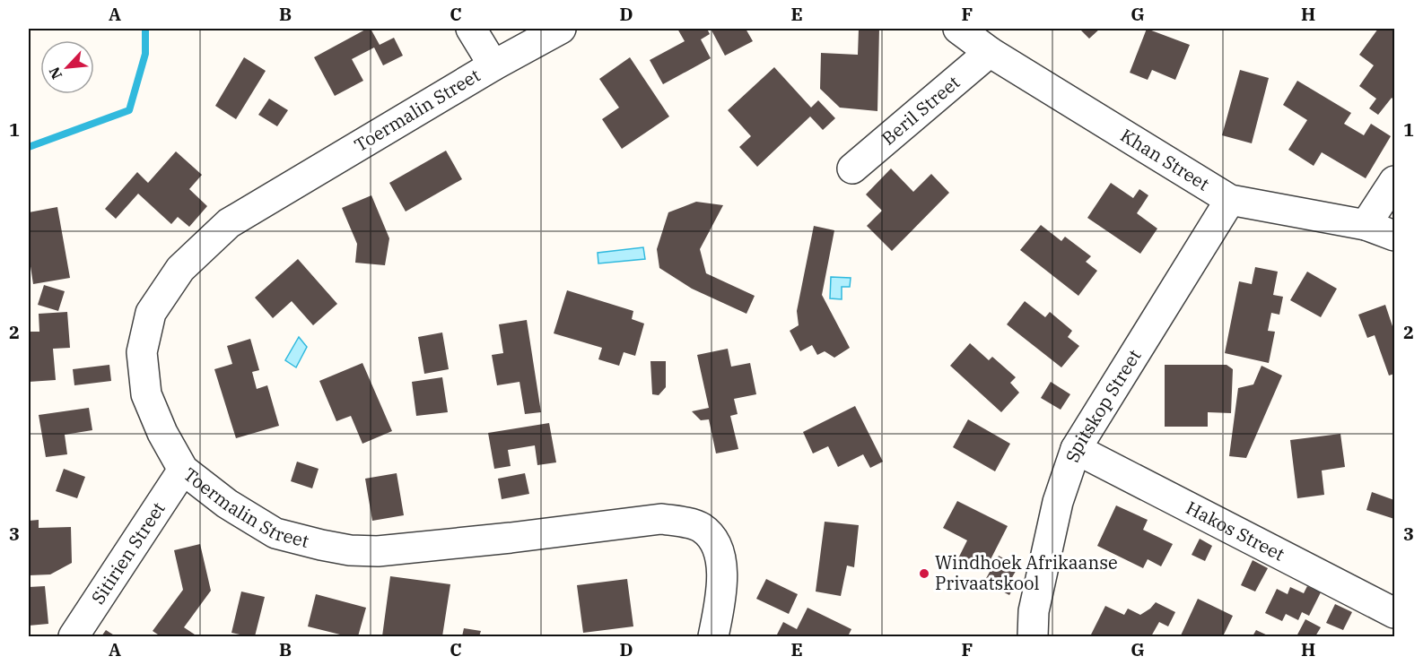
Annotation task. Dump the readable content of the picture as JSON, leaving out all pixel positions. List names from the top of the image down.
{
  "streets": {
    "street": [
      "Toermalin Street",
      "Beril Street",
      "Khan Street",
      "Spitskop Street",
      "Hakos Street",
      "Sitirien Street"
    ]
  },
  "crossings": [
    ["Toermalin Street", "Sitirien Street"],
    ["Beril Street", "Khan Street"],
    ["Khan Street", "Spitskop Street"],
    ["Spitskop Street", "Hakos Street"]
  ],
  "places": ["Windhoek Afrikaanse Privaatskool"],
  "north": "bottom left",
  "grid": {
    "columns": [
      "A",
      "B",
      "C",
      "D",
      "E",
      "F",
      "G",
      "H"
    ],
    "rows": ["1", "2", "3"]
  }
}
